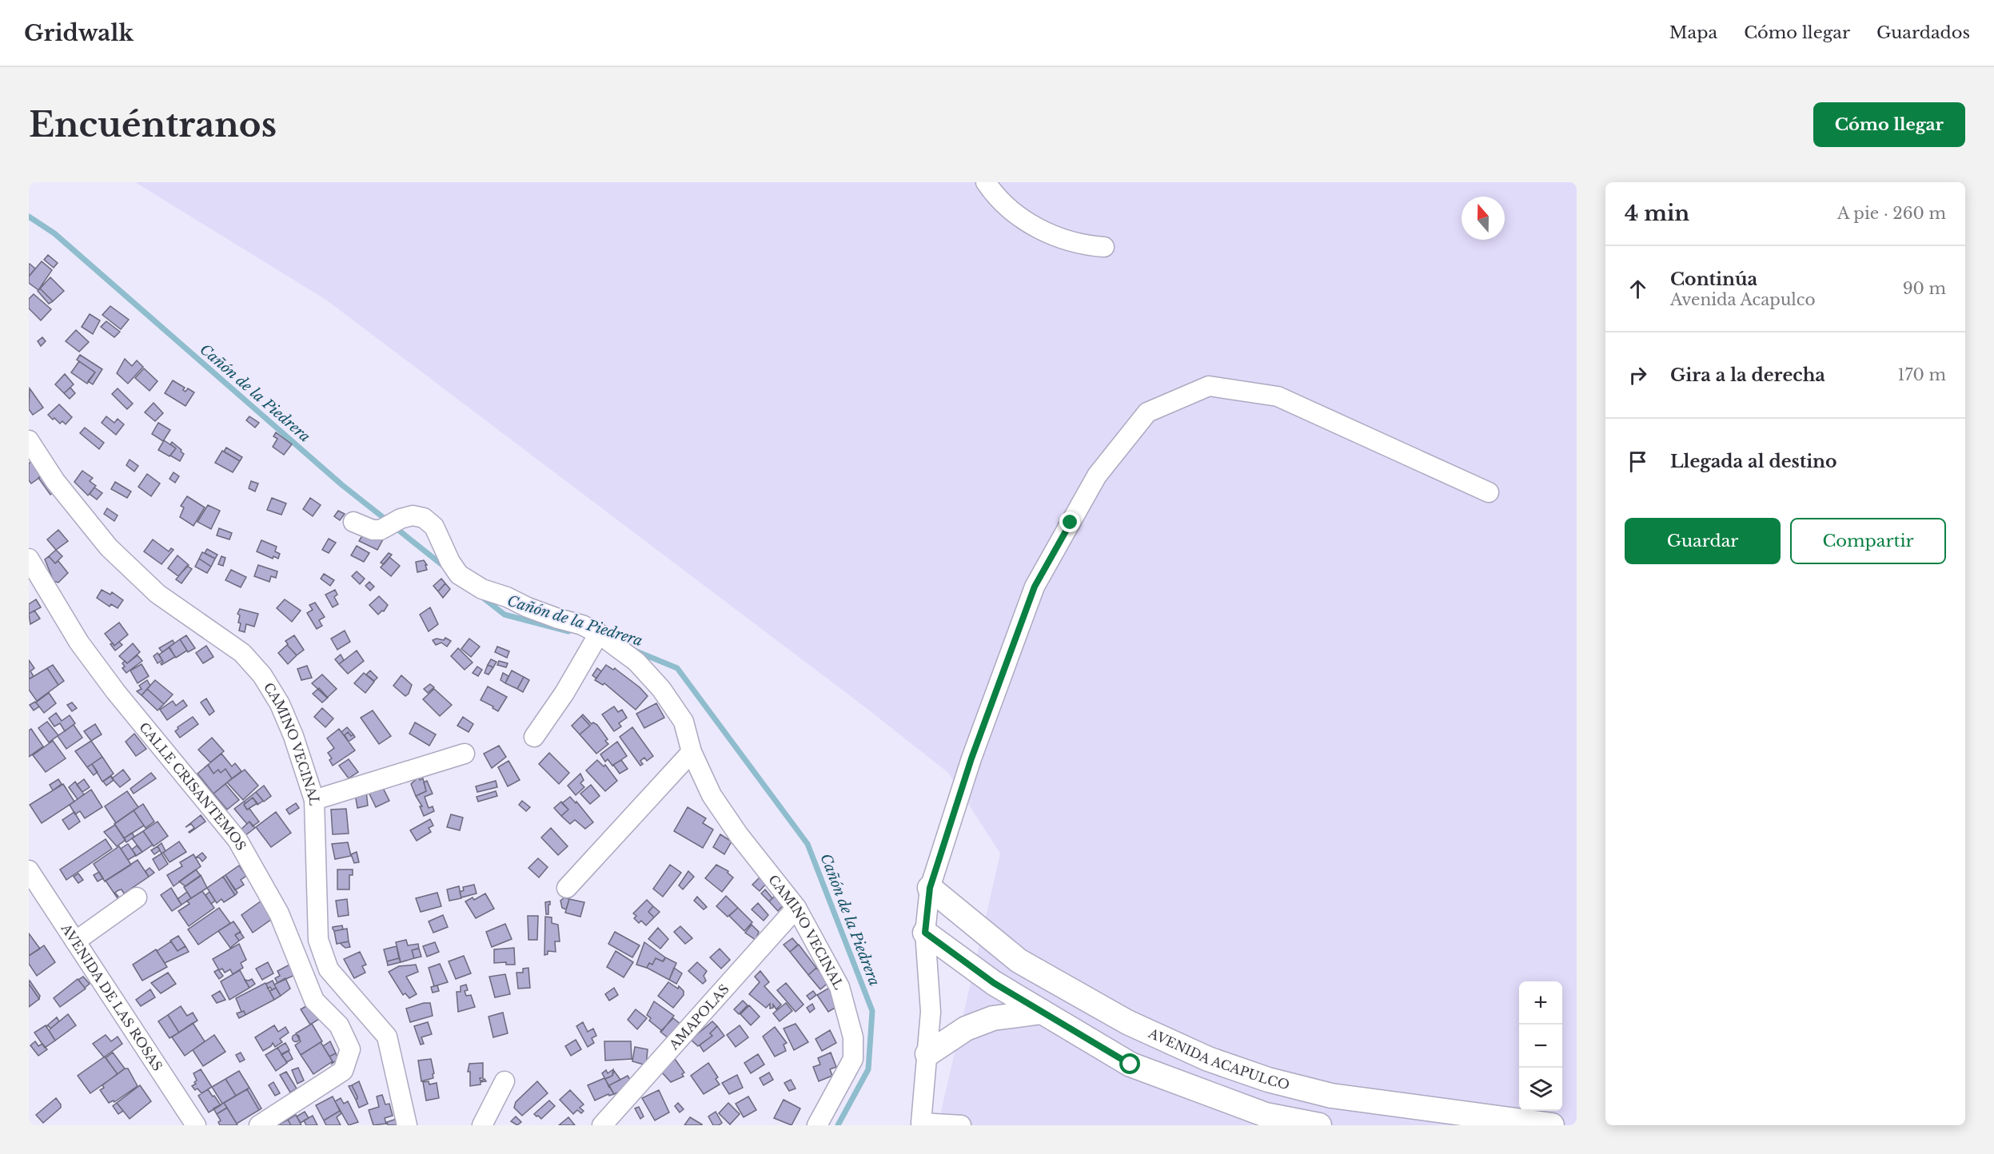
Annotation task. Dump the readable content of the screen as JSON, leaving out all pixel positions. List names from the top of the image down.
{
  "streets": {
    "main road": ["AVENIDA ACAPULCO"],
    "street": [
      "CAMINO VECINAL",
      "CALLE CRISANTEMOS",
      "AVENIDA DE LAS ROSAS",
      "AMAPOLAS"
    ]
  },
  "crossings": [
    ["CAMINO VECINAL", "AMAPOLAS"]
  ],
  "water": ["Cañón de la Piedrera"],
  "north": "top",
  "page": {
    "header": "Gridwalk",
    "nav": ["Mapa", "Cómo llegar", "Guardados"],
    "buttons": [
      "Cómo llegar",
      ["Guardar", "Compartir"]
    ],
    "title": "Encuéntranos",
    "heading": ["4 min", "A pie · 260 m"],
    "list": [
      ["Continúa", "Avenida Acapulco", "90 m"],
      ["Gira a la derecha", "170 m"],
      "Llegada al destino"
    ],
    "map_buttons": ["+", "−"]
  }
}
